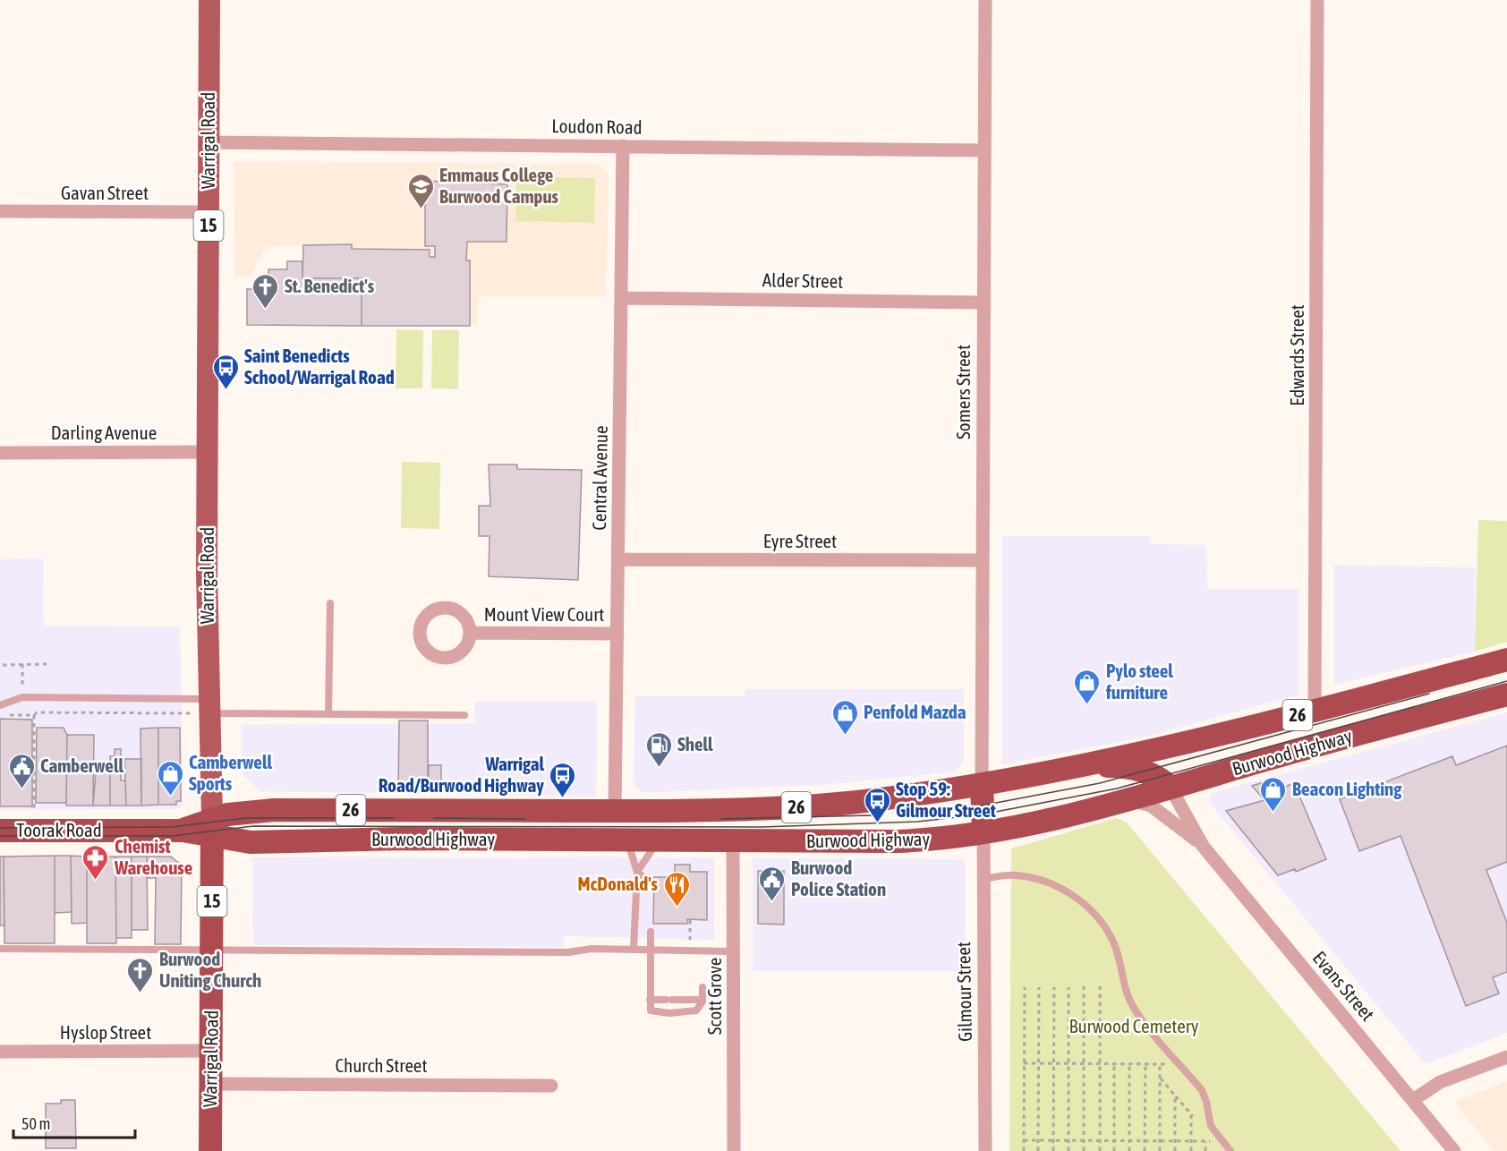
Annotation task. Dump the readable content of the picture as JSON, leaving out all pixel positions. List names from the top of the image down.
{
  "streets": {
    "highway": [
      "Warrigal Road",
      "15",
      "26",
      "Burwood Highway",
      "Toorak Road"
    ],
    "street": [
      "Loudon Road",
      "Gavan Street",
      "Alder Street",
      "Edwards Street",
      "Somers Street",
      "Darling Avenue",
      "Central Avenue",
      "Eyre Street",
      "Mount View Court",
      "Evans Street",
      "Gilmour Street",
      "Scott Grove",
      "Hyslop Street",
      "Church Street"
    ]
  },
  "crossings": [
    ["Loudon Road", "Warrigal Road"],
    ["Loudon Road", "Somers Street"],
    ["Loudon Road", "Central Avenue"],
    ["Warrigal Road", "Gavan Street"],
    ["Warrigal Road", "Darling Avenue"],
    ["Warrigal Road", "Burwood Highway"],
    ["Warrigal Road", "Toorak Road"],
    ["Warrigal Road", "Hyslop Street"],
    ["Warrigal Road", "Church Street"],
    ["Alder Street", "Somers Street"],
    ["Alder Street", "Central Avenue"],
    ["Edwards Street", "Burwood Highway"],
    ["Somers Street", "Eyre Street"],
    ["Somers Street", "Burwood Highway"],
    ["Central Avenue", "Eyre Street"],
    ["Central Avenue", "Mount View Court"],
    ["Central Avenue", "Burwood Highway"],
    ["Burwood Highway", "Toorak Road"],
    ["Burwood Highway", "Evans Street"],
    ["Burwood Highway", "Gilmour Street"],
    ["Burwood Highway", "Scott Grove"]
  ],
  "parks": ["Burwood Cemetery"],
  "places": {
    "school or university": ["Emmaus College Burwood Campus"],
    "church": ["St. Benedict's", "Burwood Uniting Church"],
    "bus stop": ["Saint Benedicts School/Warrigal Road", "Warrigal Road/Burwood Highway", "Stop 59: Gilmour Street"],
    "shop": [
      "Pylo steel furniture",
      "Penfold Mazda",
      "Camberwell Sports",
      "Beacon Lighting"
    ],
    "fuel station": ["Shell"],
    "public building": ["Camberwell", "Burwood Police Station"],
    "pharmacy": ["Chemist Warehouse"],
    "restaurant": ["McDonald's"]
  },
  "scale_bar": "50 m"
}
